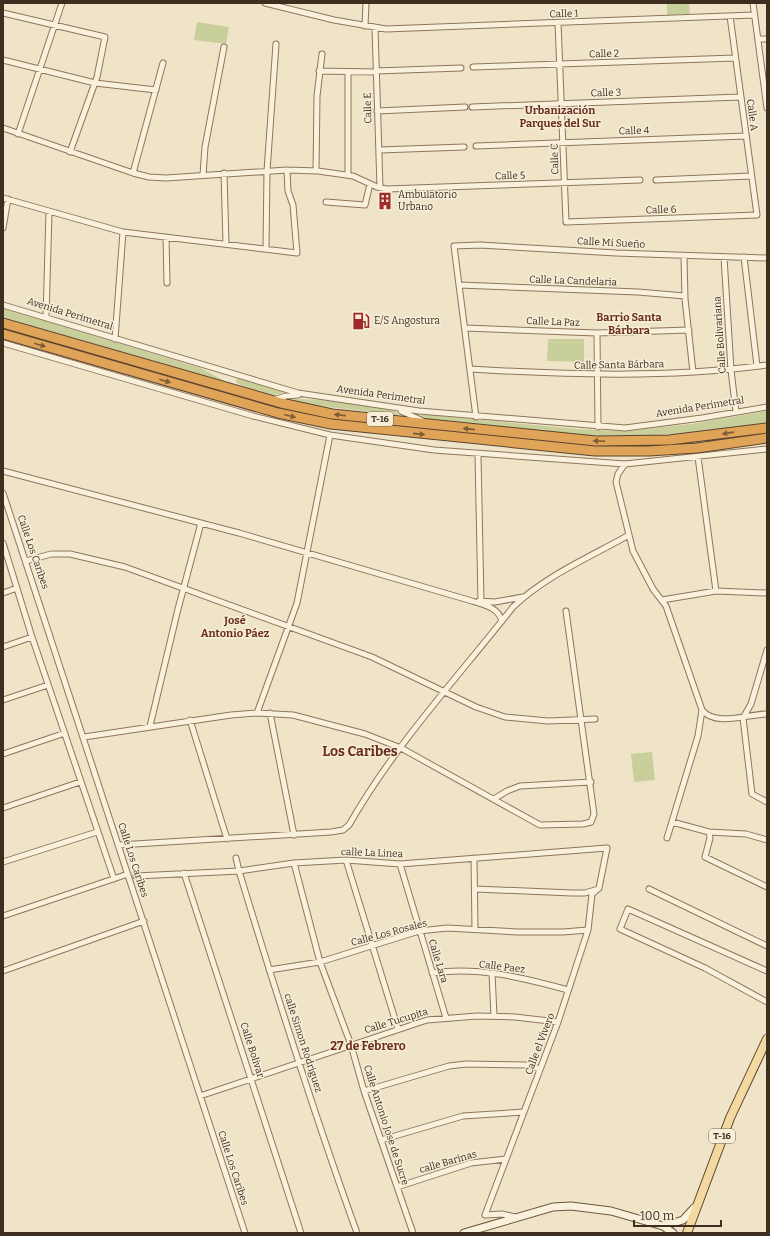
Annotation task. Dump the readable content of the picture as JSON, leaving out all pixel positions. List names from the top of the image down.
{
  "streets": {
    "highway": ["T-16"],
    "street": [
      "Calle 1",
      "Calle 2",
      "Calle 3",
      "Calle E",
      "Calle A",
      "Calle 4",
      "Calle C",
      "Calle 5",
      "Calle 6",
      "Calle Mi Sueño",
      "Calle La Candelaria",
      "Avenida Perimetral",
      "Calle La Paz",
      "Calle Bolivariana",
      "Calle Santa Bárbara",
      "Calle Los Caribes",
      "calle La Linea",
      "Calle Los Rosales",
      "Calle Lara",
      "Calle Paez",
      "Calle Tucupita",
      "calle Simon Rodriguez",
      "Calle el Vivero",
      "Calle Bolivar",
      "Calle Antonio Jose de Sucre",
      "calle Barinas"
    ]
  },
  "crossings": [
    ["Calle 1", "Calle E"],
    ["Calle 1", "Calle A"],
    ["Calle 1", "Calle C"],
    ["Calle 2", "Calle A"],
    ["Calle 2", "Calle C"],
    ["Calle 3", "Calle A"],
    ["Calle 3", "Calle C"],
    ["Calle E", "Calle 5"],
    ["Calle A", "Calle 4"],
    ["Calle A", "Calle 6"],
    ["Calle 4", "Calle C"],
    ["Calle C", "Calle 5"],
    ["Calle C", "Calle 6"],
    ["Calle Mi Sueño", "Calle La Candelaria"],
    ["Calle Mi Sueño", "Calle Bolivariana"],
    ["Avenida Perimetral", "Calle Bolivariana"],
    ["Calle Bolivariana", "Calle Santa Bárbara"],
    ["Calle Los Caribes", "Calle Tucupita"],
    ["calle La Linea", "Calle Lara"],
    ["calle La Linea", "calle Simon Rodriguez"],
    ["calle La Linea", "Calle el Vivero"],
    ["calle La Linea", "Calle Bolivar"],
    ["calle La Linea", "Calle Antonio Jose de Sucre"],
    ["Calle Los Rosales", "Calle Lara"],
    ["Calle Los Rosales", "calle Simon Rodriguez"],
    ["Calle Los Rosales", "Calle el Vivero"],
    ["Calle Los Rosales", "Calle Antonio Jose de Sucre"],
    ["Calle Lara", "Calle Paez"],
    ["Calle Lara", "Calle Tucupita"],
    ["Calle Paez", "Calle el Vivero"],
    ["Calle Tucupita", "calle Simon Rodriguez"],
    ["Calle Tucupita", "Calle el Vivero"],
    ["Calle Tucupita", "Calle Bolivar"],
    ["Calle Tucupita", "Calle Antonio Jose de Sucre"],
    ["Calle el Vivero", "calle Barinas"],
    ["Calle Antonio Jose de Sucre", "calle Barinas"]
  ],
  "districts": [
    "Urbanización Parques del Sur",
    "Barrio Santa Bárbara",
    "José Antonio Páez",
    "Los Caribes",
    "27 de Febrero"
  ],
  "places": {
    "building": ["Ambulatorio Urbano"],
    "fuel station": ["E/S Angostura"]
  },
  "scale_bar": "100 m"
}
